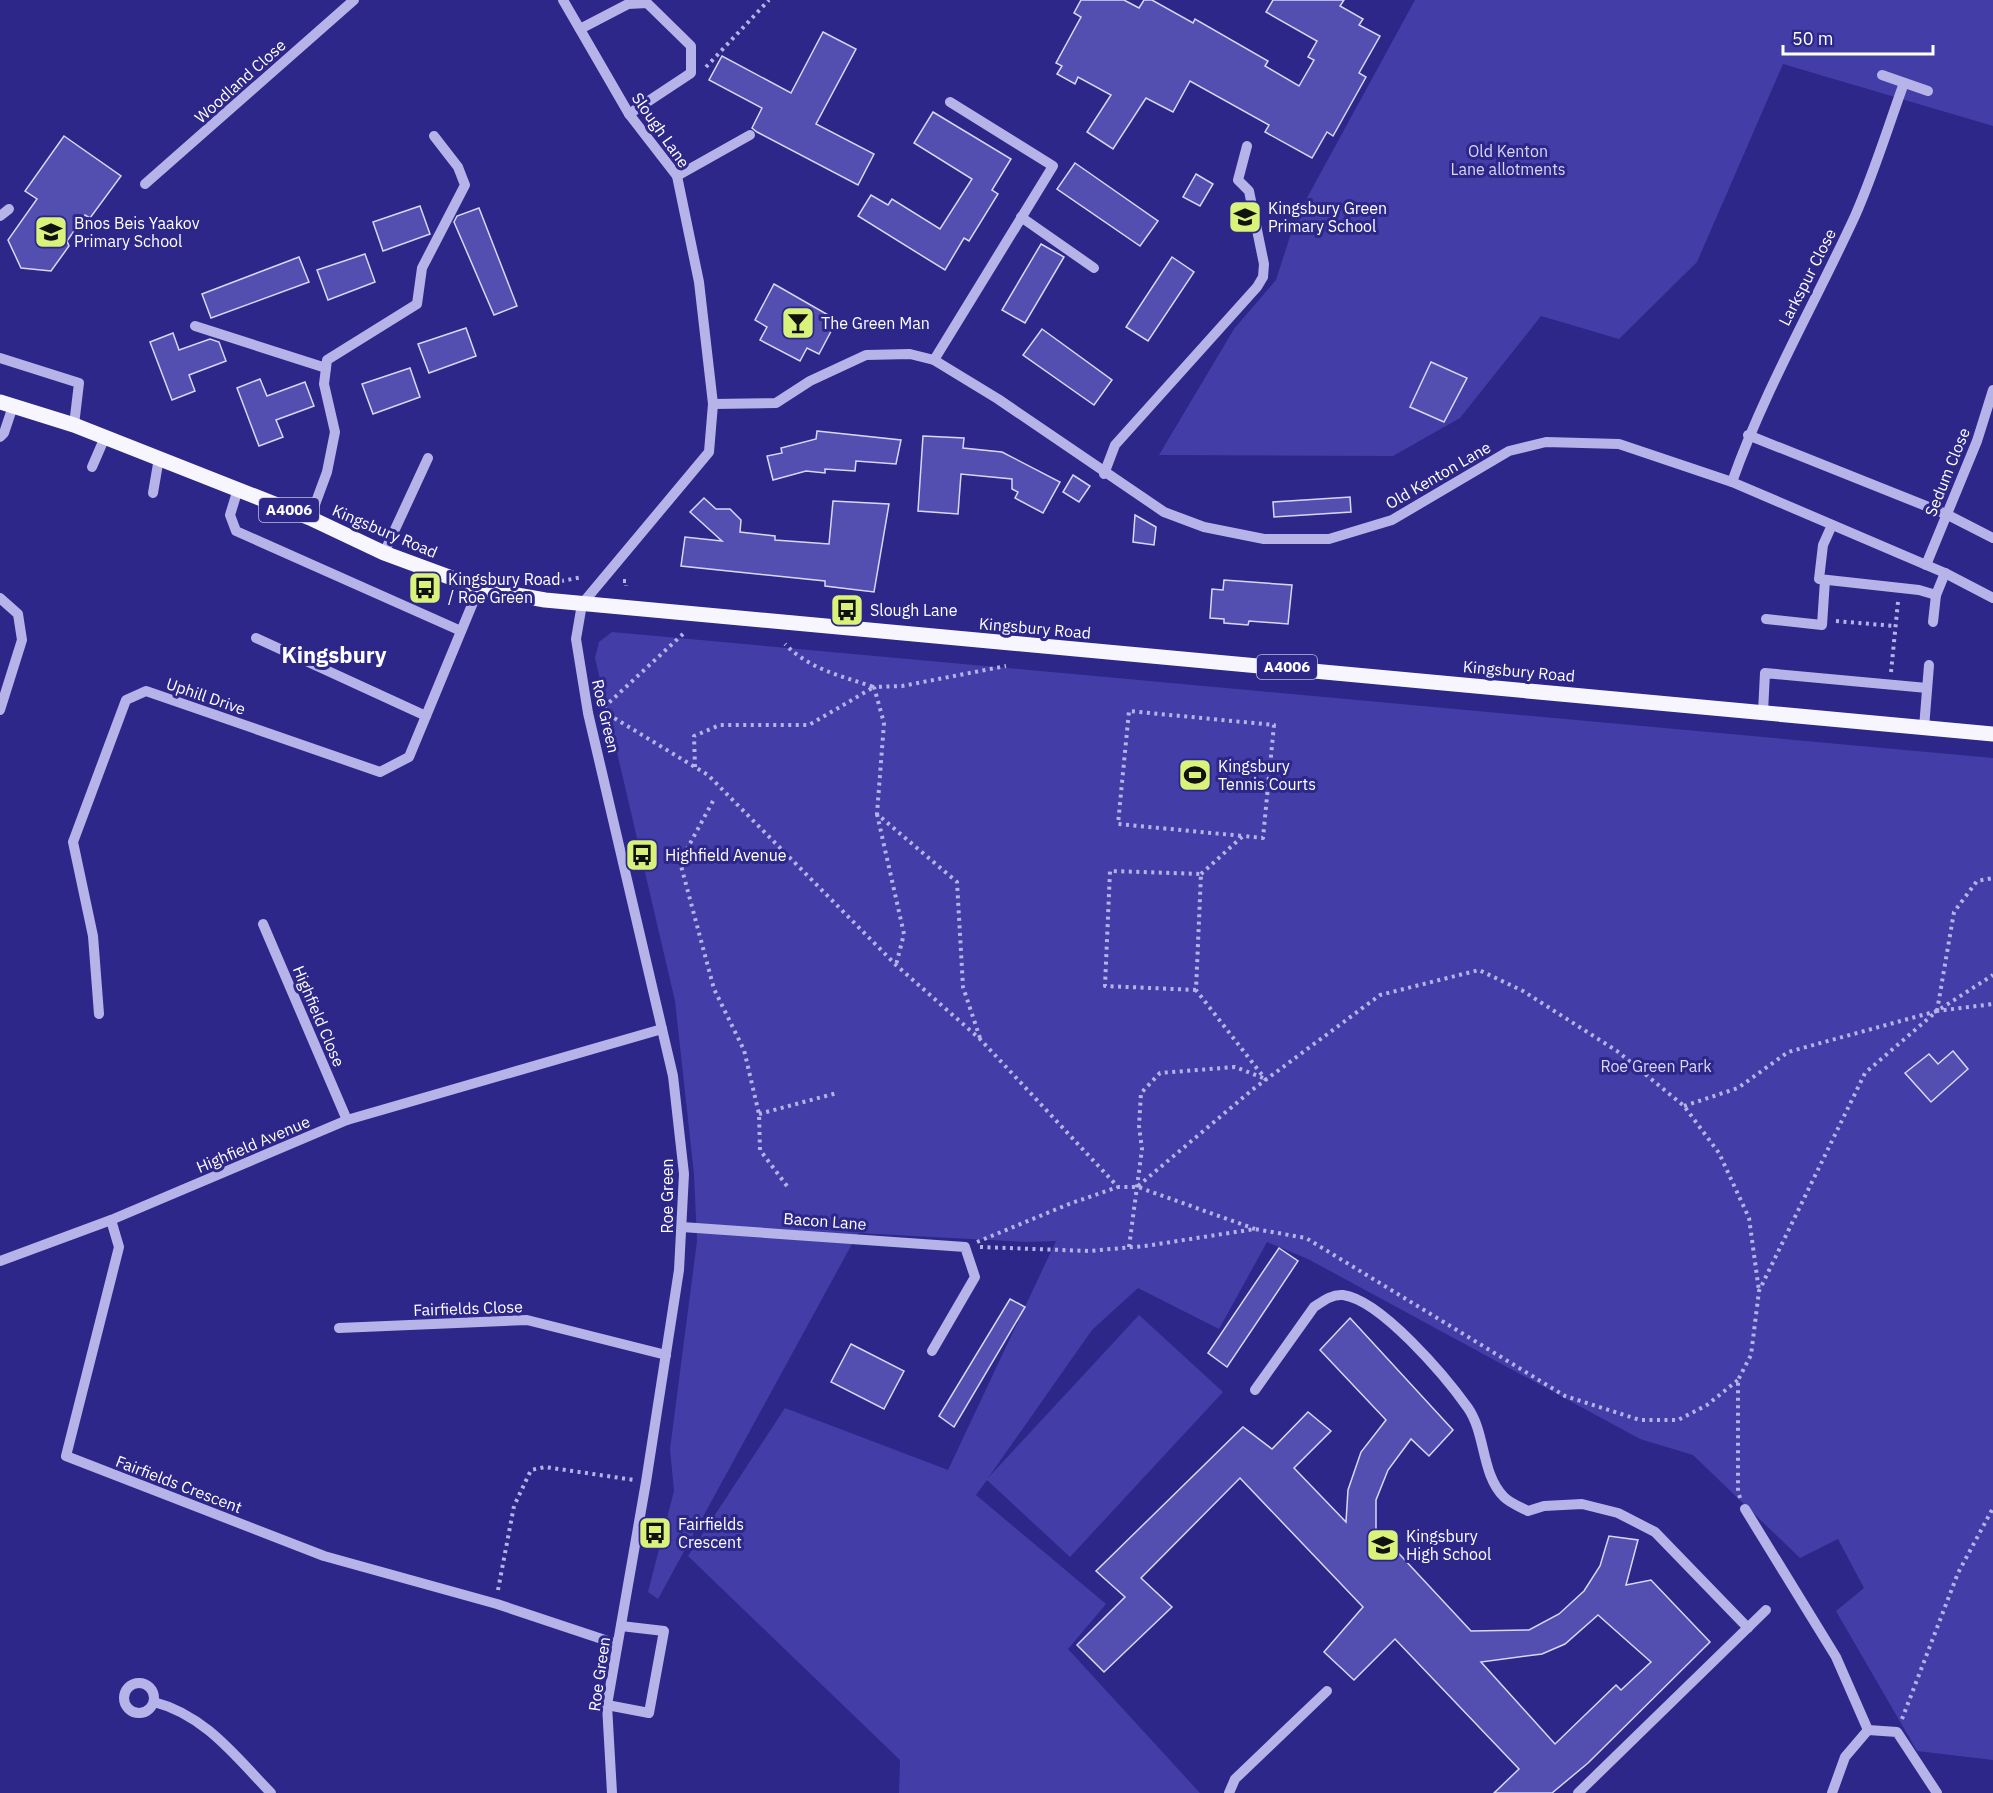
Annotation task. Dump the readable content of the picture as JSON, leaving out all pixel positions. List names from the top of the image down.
{
  "streets": {
    "main road": ["A4006", "Kingsbury Road"],
    "street": [
      "Woodland Close",
      "Slough Lane",
      "Larkspur Close",
      "Sedum Close",
      "Old Kenton Lane",
      "Uphill Drive",
      "Roe Green",
      "Highfield Close",
      "Highfield Avenue",
      "Bacon Lane",
      "Fairfields Close",
      "Fairfields Crescent"
    ]
  },
  "crossings": [
    ["Slough Lane", "Old Kenton Lane"],
    ["Slough Lane", "Kingsbury Road"],
    ["Slough Lane", "Roe Green"],
    ["Larkspur Close", "Old Kenton Lane"],
    ["Sedum Close", "Old Kenton Lane"],
    ["Kingsbury Road", "Uphill Drive"],
    ["Kingsbury Road", "Roe Green"],
    ["Roe Green", "Highfield Avenue"],
    ["Roe Green", "Bacon Lane"],
    ["Roe Green", "Fairfields Close"],
    ["Roe Green", "Fairfields Crescent"],
    ["Highfield Close", "Highfield Avenue"],
    ["Highfield Avenue", "Fairfields Crescent"]
  ],
  "districts": ["Kingsbury"],
  "parks": ["Old Kenton Lane allotments", "Roe Green Park"],
  "places": {
    "school or university": ["Kingsbury Green Primary School", "Bnos Beis Yaakov Primary School", "Kingsbury High School"],
    "bar": ["The Green Man"],
    "bus stop": [
      "Kingsbury Road / Roe Green",
      "Slough Lane",
      "Highfield Avenue",
      "Fairfields Crescent"
    ],
    "sports": ["Kingsbury Tennis Courts"]
  },
  "scale_bar": "50 m"
}
